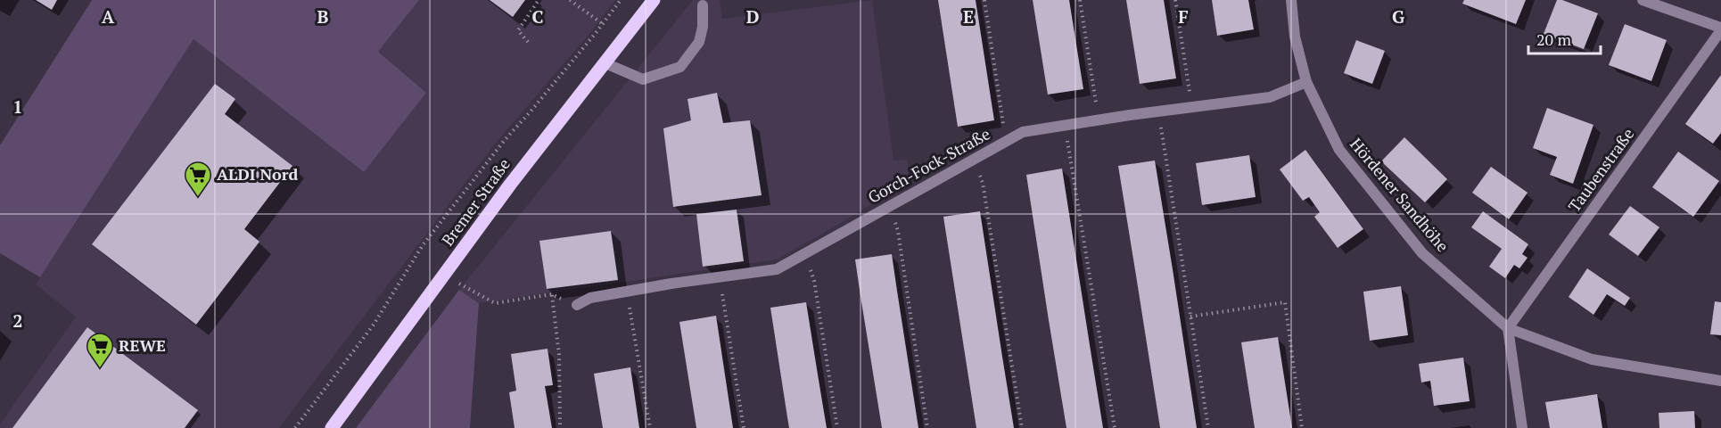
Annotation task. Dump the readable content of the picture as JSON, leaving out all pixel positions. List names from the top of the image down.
{
  "streets": {
    "main road": ["Bremer Straße"],
    "street": ["Gorch-Fock-Straße", "Taubenstraße", "Hördener Sandhöhe"]
  },
  "crossings": [
    ["Gorch-Fock-Straße", "Hördener Sandhöhe"],
    ["Taubenstraße", "Hördener Sandhöhe"]
  ],
  "places": {
    "supermarket": ["ALDI Nord", "REWE"]
  },
  "scale_bar": "20 m",
  "grid": {
    "columns": [
      "A",
      "B",
      "C",
      "D",
      "E",
      "F",
      "G"
    ],
    "rows": ["1", "2"]
  }
}
